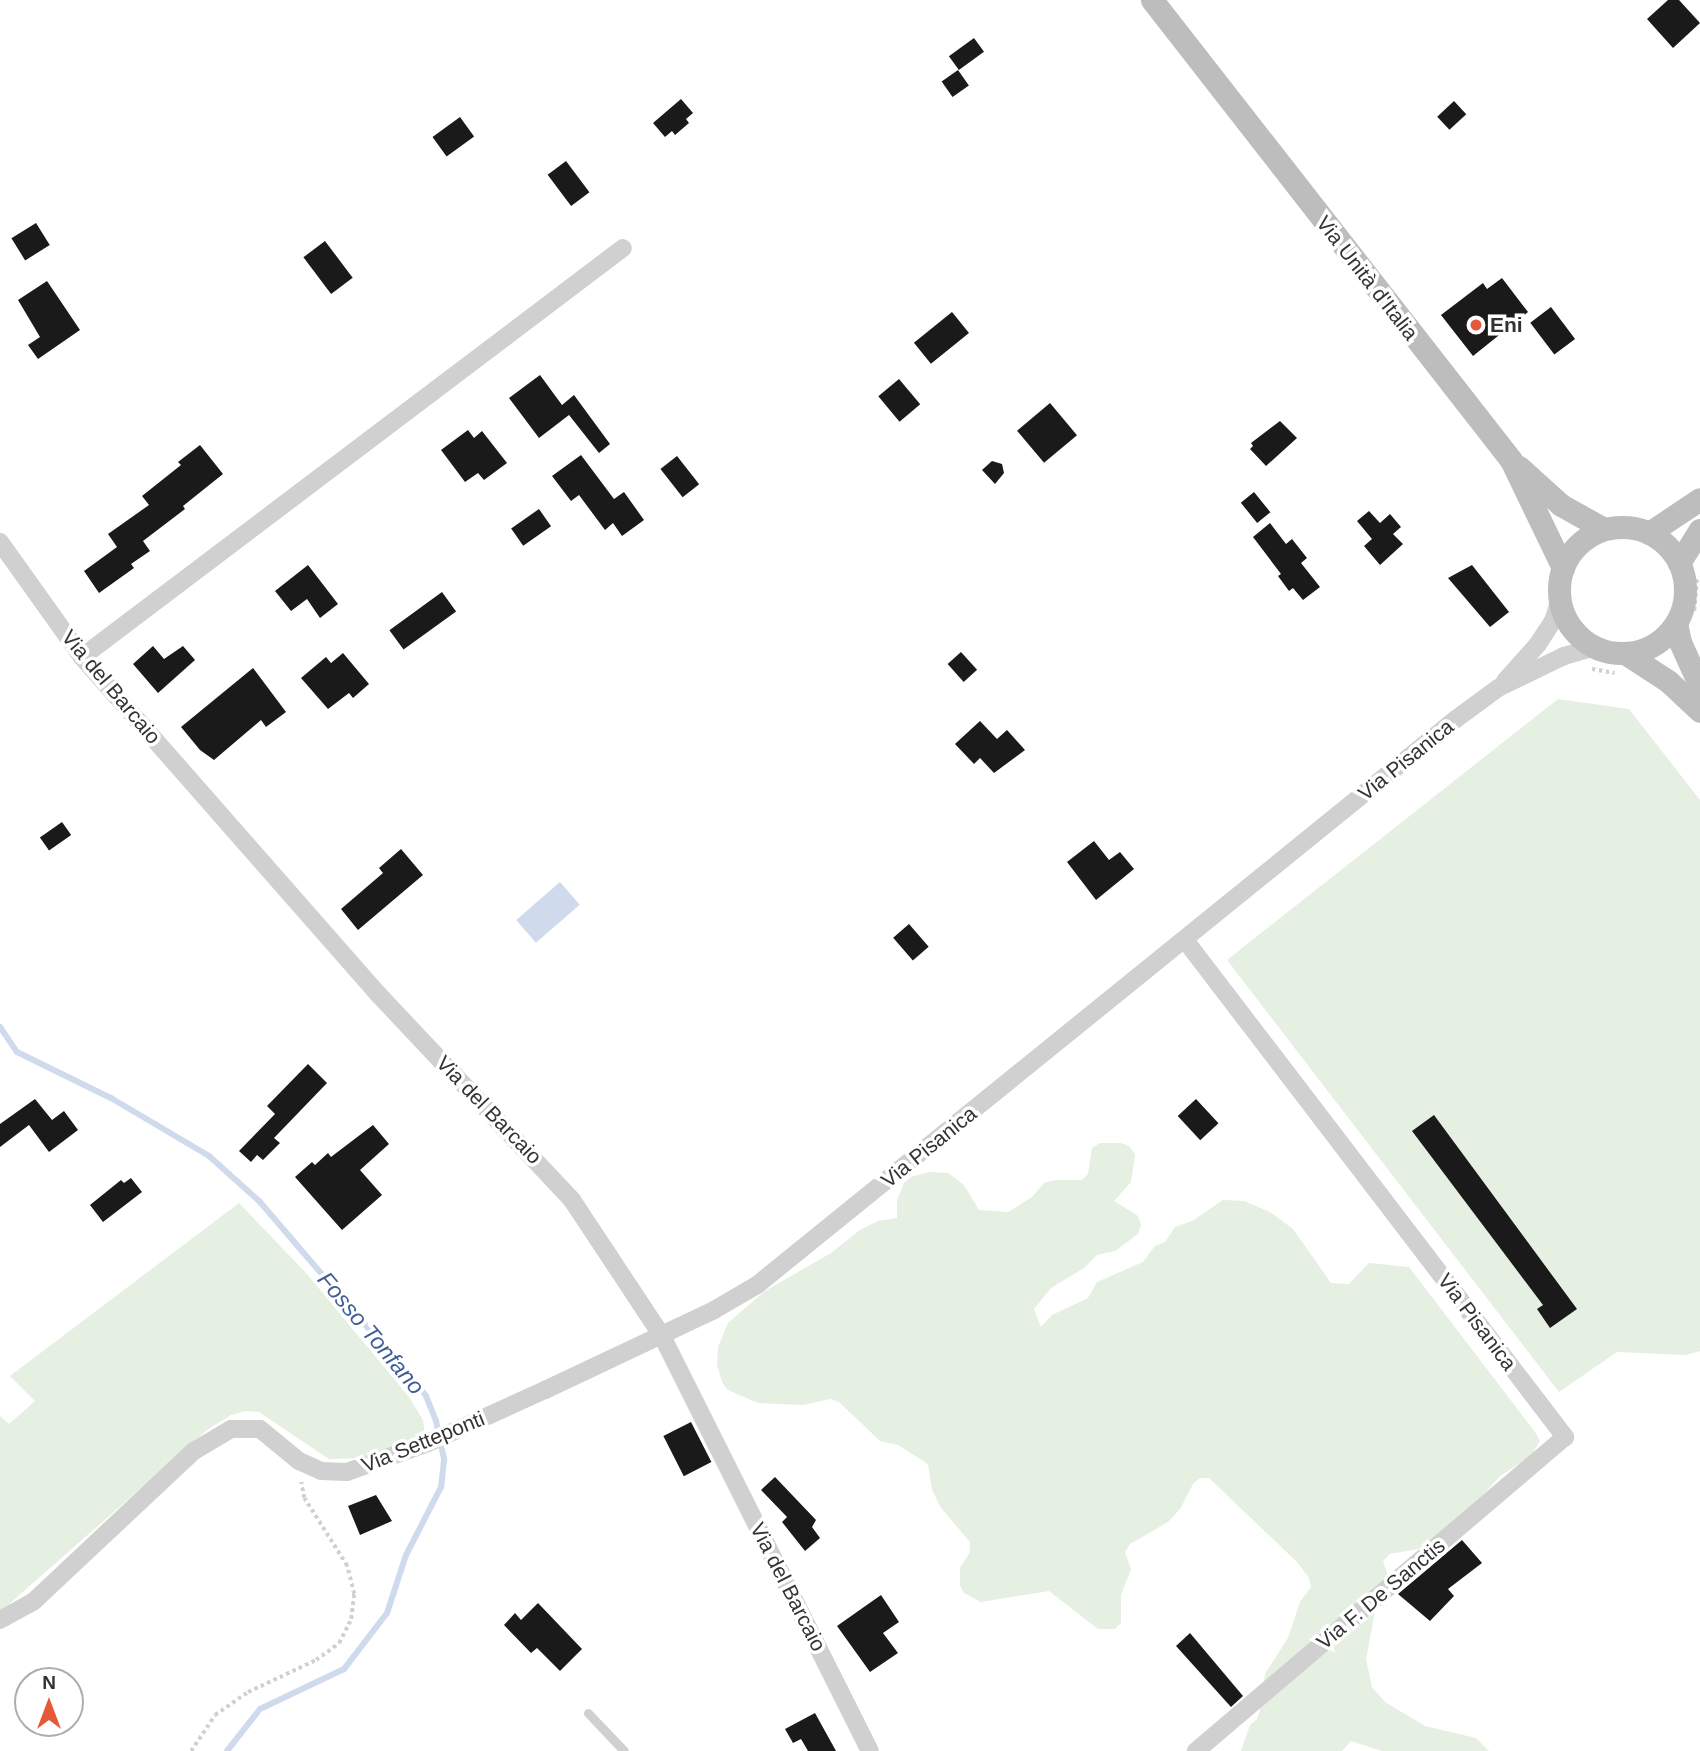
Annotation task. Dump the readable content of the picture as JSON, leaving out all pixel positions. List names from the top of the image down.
{
  "streets": {
    "main road": ["Via Unità d'Italia"],
    "street": [
      "Via del Barcaio",
      "Via Pisanica",
      "Via Setteponti",
      "Via F. De Sanctis"
    ]
  },
  "crossings": [
    ["Via del Barcaio", "Via Pisanica"],
    ["Via del Barcaio", "Via Setteponti"],
    ["Via Pisanica", "Via Setteponti"],
    ["Via Pisanica", "Via F. De Sanctis"]
  ],
  "water": ["Fosso Tonfano"],
  "places": ["Eni"],
  "north": "top"
}
